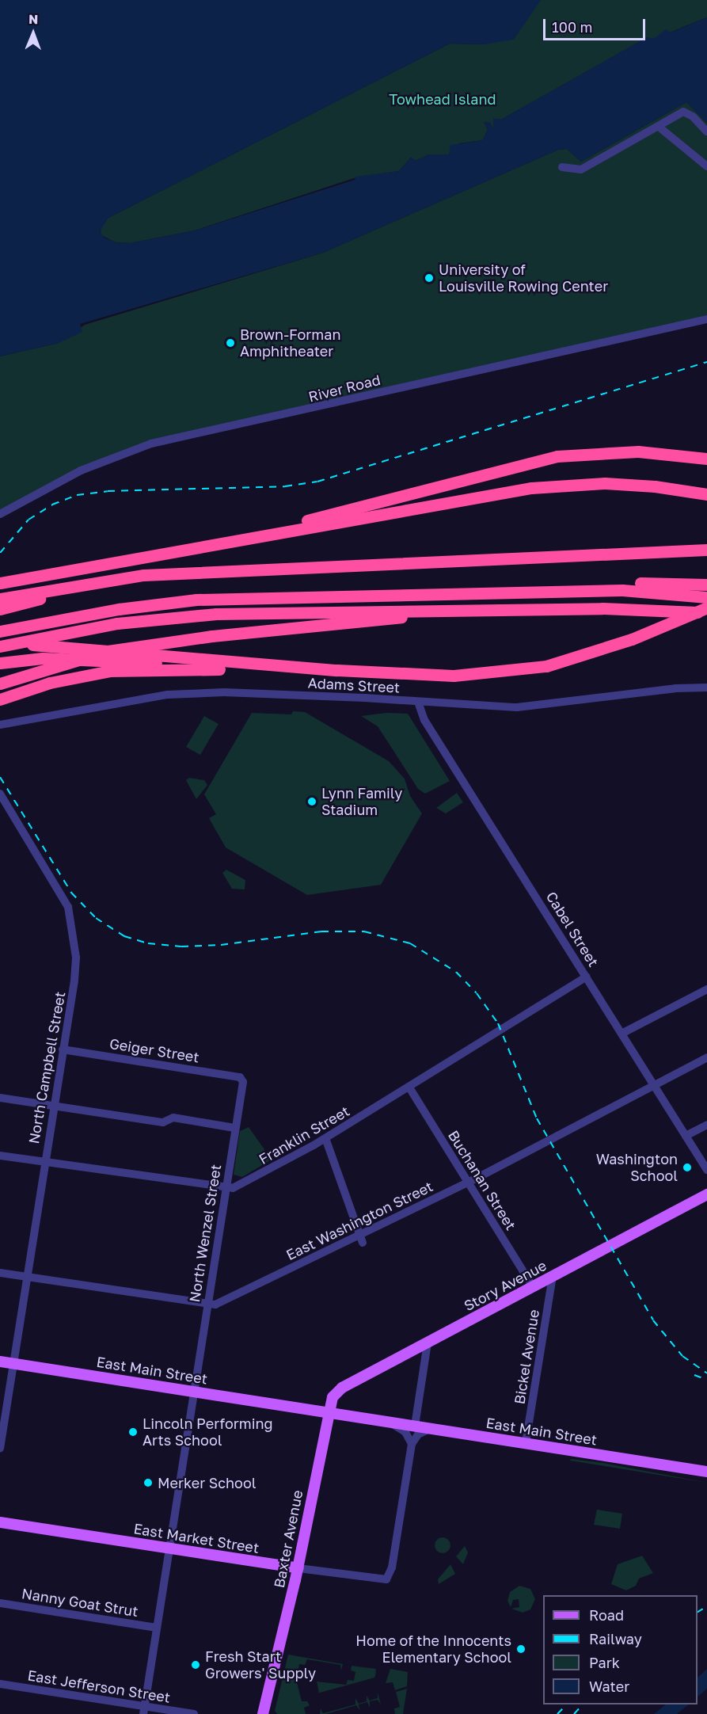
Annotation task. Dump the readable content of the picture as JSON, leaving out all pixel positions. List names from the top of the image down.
{
  "streets": {
    "main road": [
      "Story Avenue",
      "East Main Street",
      "East Market Street",
      "Baxter Avenue"
    ],
    "street": [
      "River Road",
      "Adams Street",
      "Cabel Street",
      "Geiger Street",
      "North Campbell Street",
      "Franklin Street",
      "Buchanan Street",
      "East Washington Street",
      "North Wenzel Street",
      "Bickel Avenue",
      "Nanny Goat Strut",
      "East Jefferson Street"
    ]
  },
  "crossings": [
    ["Adams Street", "Cabel Street"],
    ["Cabel Street", "Franklin Street"],
    ["Cabel Street", "East Washington Street"],
    ["Geiger Street", "North Campbell Street"],
    ["Geiger Street", "North Wenzel Street"],
    ["North Campbell Street", "Franklin Street"],
    ["North Campbell Street", "East Washington Street"],
    ["North Campbell Street", "East Main Street"],
    ["Franklin Street", "Buchanan Street"],
    ["Franklin Street", "North Wenzel Street"],
    ["Buchanan Street", "East Washington Street"],
    ["Buchanan Street", "Story Avenue"],
    ["East Washington Street", "North Wenzel Street"],
    ["North Wenzel Street", "East Main Street"],
    ["North Wenzel Street", "East Market Street"],
    ["North Wenzel Street", "Nanny Goat Strut"],
    ["North Wenzel Street", "East Jefferson Street"],
    ["Story Avenue", "Bickel Avenue"],
    ["Story Avenue", "East Main Street"],
    ["Story Avenue", "Baxter Avenue"],
    ["Bickel Avenue", "East Main Street"],
    ["East Main Street", "Baxter Avenue"],
    ["East Market Street", "Baxter Avenue"]
  ],
  "parks": ["Towhead Island"],
  "places": [
    "University of Louisville Rowing Center",
    "Brown-Forman Amphitheater",
    "Lynn Family Stadium",
    "Washington School",
    "Lincoln Performing Arts School",
    "Merker School",
    "Home of the Innocents Elementary School",
    "Fresh Start Growers' Supply"
  ],
  "legend": [
    "Road",
    "Railway",
    "Park",
    "Water"
  ],
  "scale_bar": "100 m",
  "north": "top"
}
